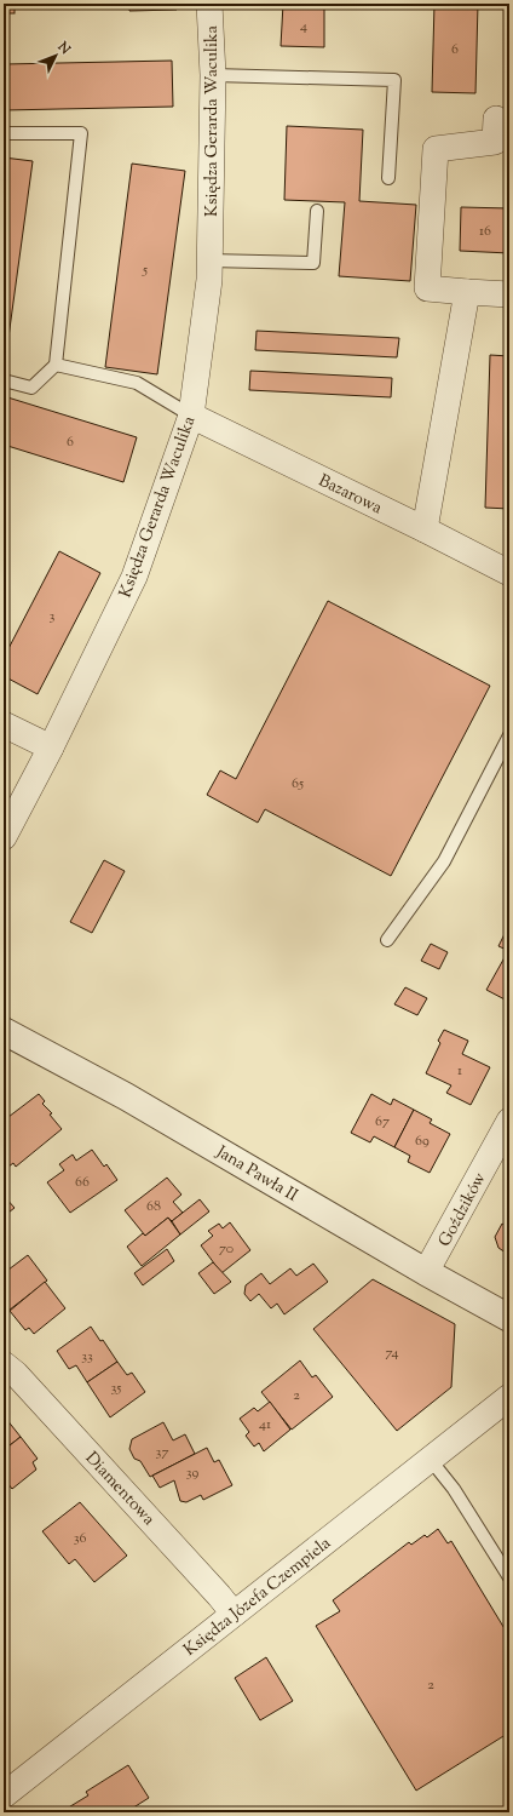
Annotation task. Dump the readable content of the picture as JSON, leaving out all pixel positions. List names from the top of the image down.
{
  "streets": {
    "street": [
      "Księdza Gerarda Waculika",
      "Bazarowa",
      "Jana Pawła II",
      "Goździków",
      "Diamentowa",
      "Księdza Józefa Czempiela"
    ]
  },
  "crossings": [
    ["Księdza Gerarda Waculika", "Bazarowa"],
    ["Jana Pawła II", "Goździków"],
    ["Diamentowa", "Księdza Józefa Czempiela"]
  ],
  "house_numbers": [
    "4",
    "6",
    "16",
    "5",
    "6",
    "3",
    "65",
    "1",
    "67",
    "69",
    "66",
    "68",
    "70",
    "74",
    "33",
    "35",
    "2",
    "41",
    "37",
    "39",
    "36",
    "2"
  ],
  "north": "top right"
}
